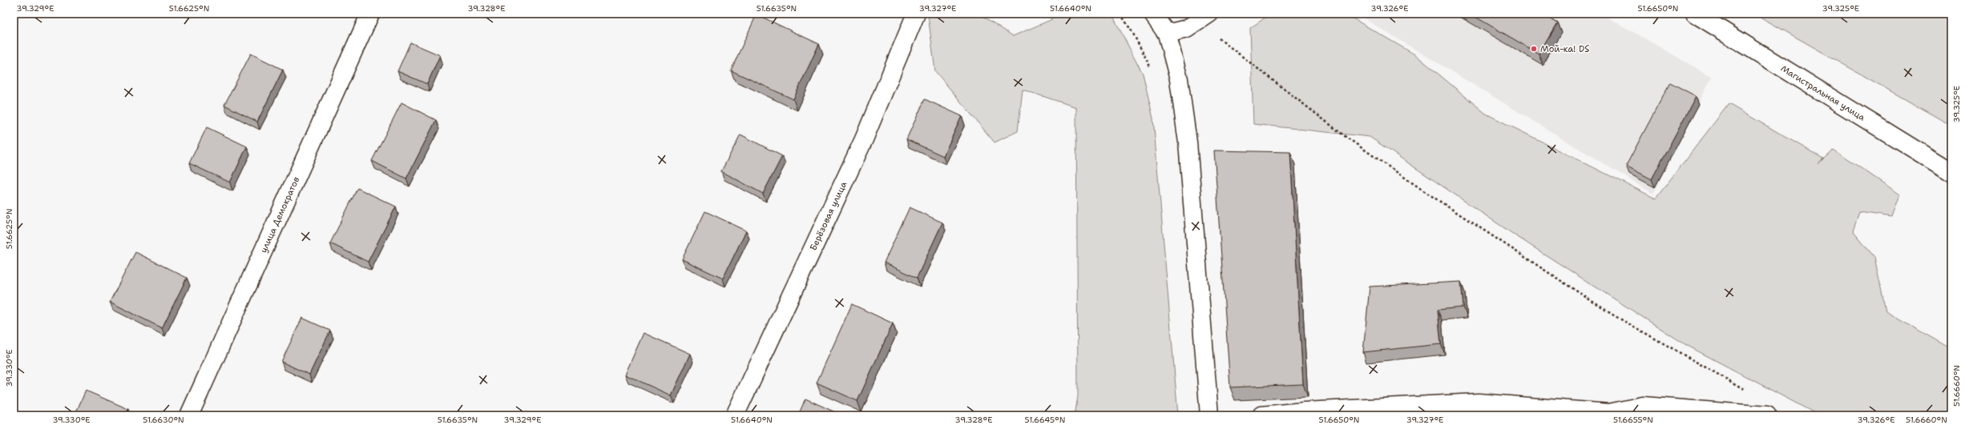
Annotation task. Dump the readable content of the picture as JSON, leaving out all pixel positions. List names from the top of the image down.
{
  "streets": {
    "street": ["Магистральная улица", "улица Демократов", "Берёзовая улица"]
  },
  "places": ["Мой-ка! DS"],
  "coordinates": [
    "39.329°E",
    "51.6625°N",
    "39.328°E",
    "51.6635°N",
    "39.327°E",
    "51.6640°N",
    "39.326°E",
    "51.6650°N",
    "39.325°E",
    "39.330°E",
    "51.6660°N",
    "51.6630°N",
    "51.6645°N",
    "51.6655°N"
  ]
}
